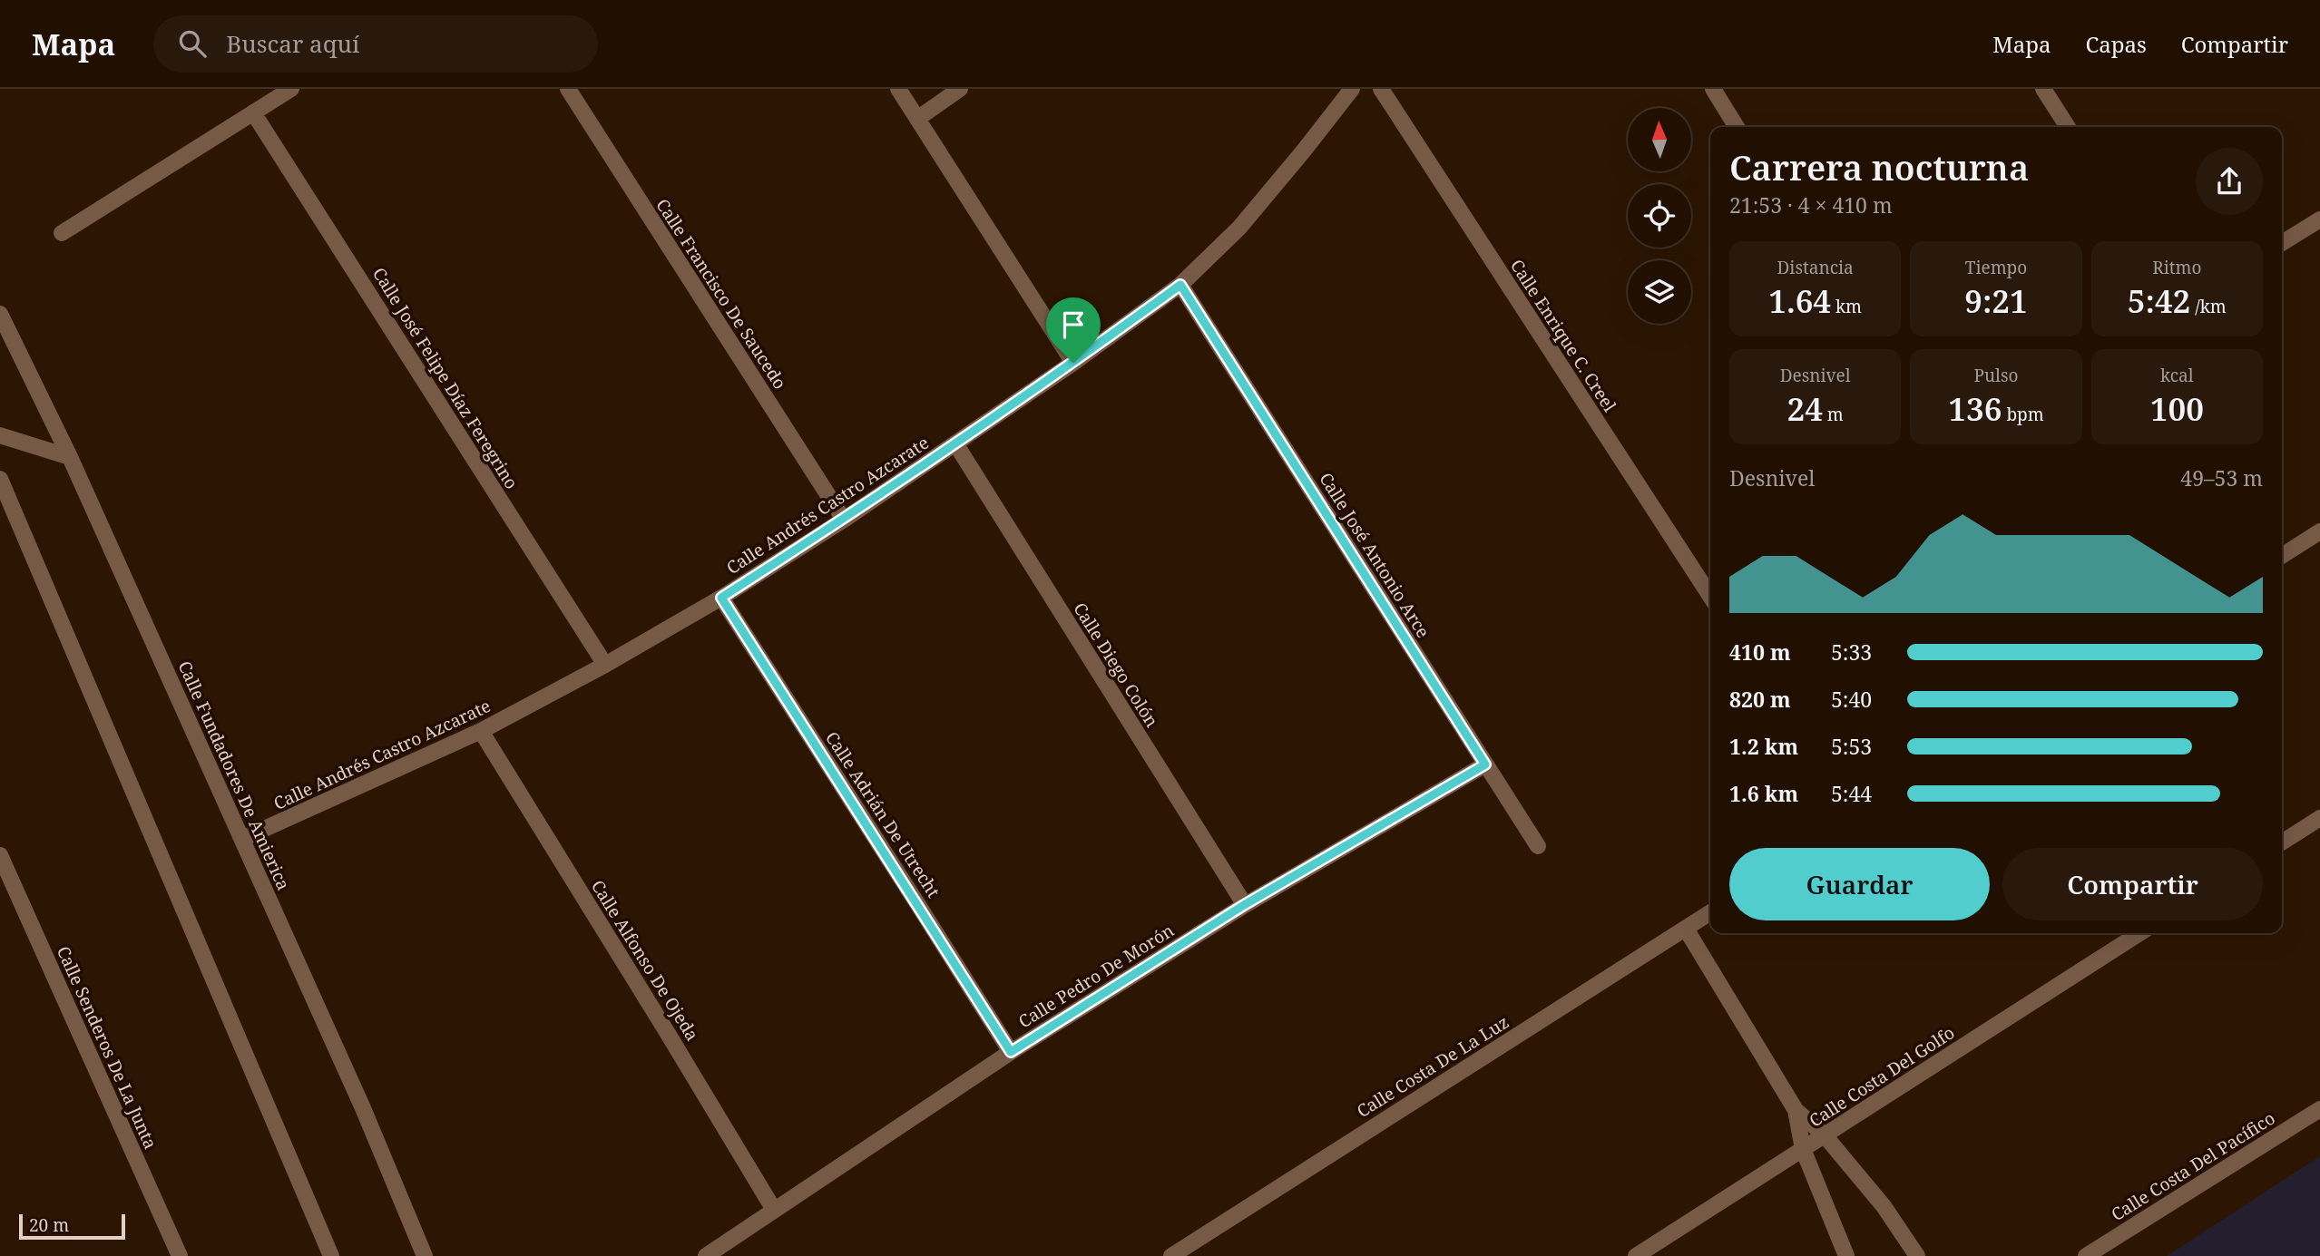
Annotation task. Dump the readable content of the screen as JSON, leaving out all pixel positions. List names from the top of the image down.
{
  "streets": {
    "street": [
      "Calle Francisco De Saucedo",
      "Calle Enrique C. Creel",
      "Calle José Felipe Díaz Feregrino",
      "Calle Andrés Castro Azcarate",
      "Calle José Antonio Arce",
      "Calle Diego Colón",
      "Calle Fundadores De Amierica",
      "Calle Adrián De Utrecht",
      "Calle Alfonso De Ojeda",
      "Calle Pedro De Morón",
      "Calle Senderos De La Junta",
      "Calle Costa De La Luz",
      "Calle Costa Del Golfo",
      "Calle Costa Del Pacífico"
    ]
  },
  "crossings": [
    ["Calle Francisco De Saucedo", "Calle Andrés Castro Azcarate"],
    ["Calle José Felipe Díaz Feregrino", "Calle Andrés Castro Azcarate"],
    ["Calle Andrés Castro Azcarate", "Calle José Antonio Arce"],
    ["Calle Andrés Castro Azcarate", "Calle Diego Colón"],
    ["Calle Andrés Castro Azcarate", "Calle Fundadores De Amierica"],
    ["Calle Andrés Castro Azcarate", "Calle Adrián De Utrecht"],
    ["Calle Andrés Castro Azcarate", "Calle Alfonso De Ojeda"],
    ["Calle José Antonio Arce", "Calle Pedro De Morón"],
    ["Calle Diego Colón", "Calle Pedro De Morón"],
    ["Calle Adrián De Utrecht", "Calle Pedro De Morón"],
    ["Calle Alfonso De Ojeda", "Calle Pedro De Morón"]
  ],
  "scale_bar": "20 m",
  "north": "top",
  "page": {
    "header": "Mapa",
    "search": "Buscar aquí",
    "nav": ["Mapa", "Capas", "Compartir"],
    "heading": ["Carrera nocturna", "21:53 · 4 × 410 m"],
    "stats": [
      ["Distancia", "1.64 km"],
      ["Tiempo", "9:21"],
      ["Ritmo", "5:42 /km"],
      ["Desnivel", "24 m"],
      ["Pulso", "136 bpm"],
      ["kcal", "100"]
    ],
    "chart": ["Desnivel", "49–53 m"],
    "list": [
      {
        "name": "410 m",
        "note": "5:33"
      },
      {
        "name": "820 m",
        "note": "5:40"
      },
      {
        "name": "1.2 km",
        "note": "5:53"
      },
      {
        "name": "1.6 km",
        "note": "5:44"
      }
    ],
    "buttons": ["Guardar", "Compartir"],
    "scale": "20 m"
  }
}
